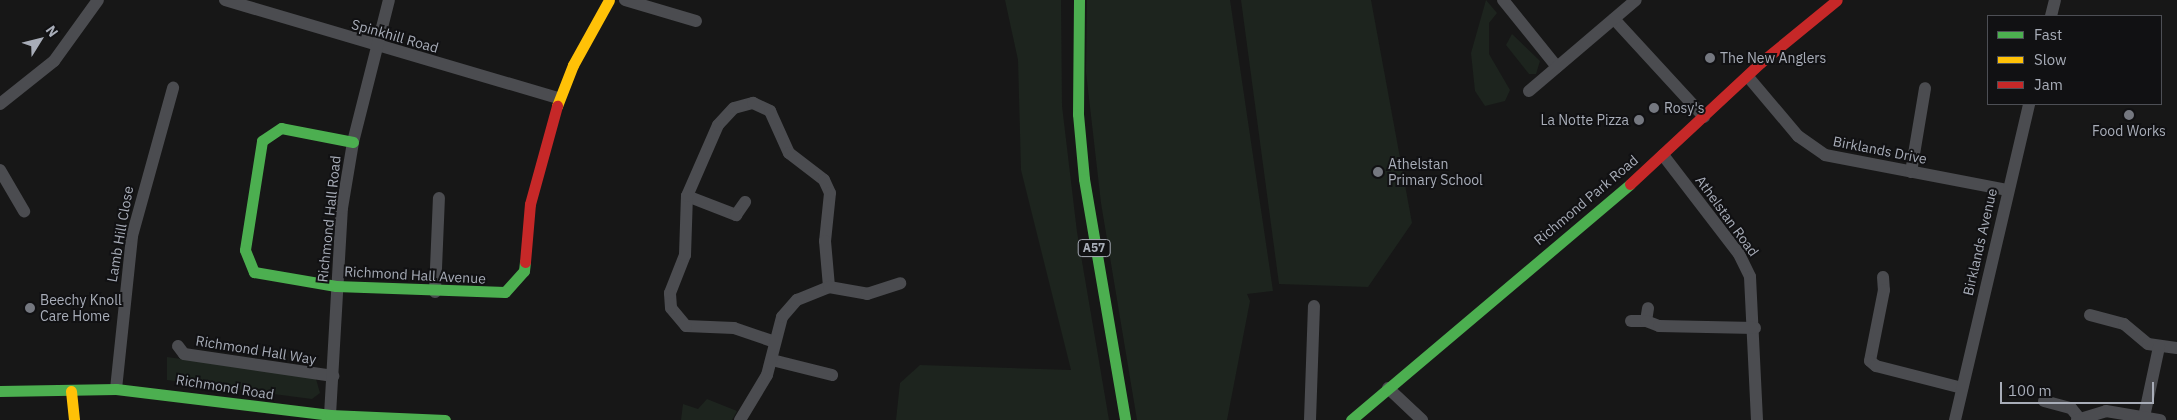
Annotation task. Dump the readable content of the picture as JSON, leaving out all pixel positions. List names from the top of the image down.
{
  "streets": {
    "main road": [
      "Richmond Park Road",
      "A57",
      "Richmond Hall Avenue",
      "Richmond Road"
    ],
    "street": [
      "Spinkhill Road",
      "Birklands Drive",
      "Athelstan Road",
      "Richmond Hall Road",
      "Lamb Hill Close",
      "Birklands Avenue",
      "Richmond Hall Way"
    ]
  },
  "crossings": [
    ["Spinkhill Road", "Richmond Hall Road"],
    ["Spinkhill Road", "Richmond Hall Avenue"],
    ["Birklands Drive", "Richmond Park Road"],
    ["Birklands Drive", "Birklands Avenue"],
    ["Richmond Park Road", "Athelstan Road"],
    ["Richmond Hall Road", "Richmond Hall Avenue"],
    ["Richmond Hall Road", "Richmond Hall Way"],
    ["Richmond Hall Road", "Richmond Road"],
    ["Lamb Hill Close", "Richmond Road"]
  ],
  "places": [
    "The New Anglers",
    "Rosy's",
    "Food Works",
    "La Notte Pizza",
    "Athelstan Primary School",
    "Beechy Knoll Care Home"
  ],
  "legend": ["Fast", "Slow", "Jam"],
  "scale_bar": "100 m",
  "north": "top right"
}
